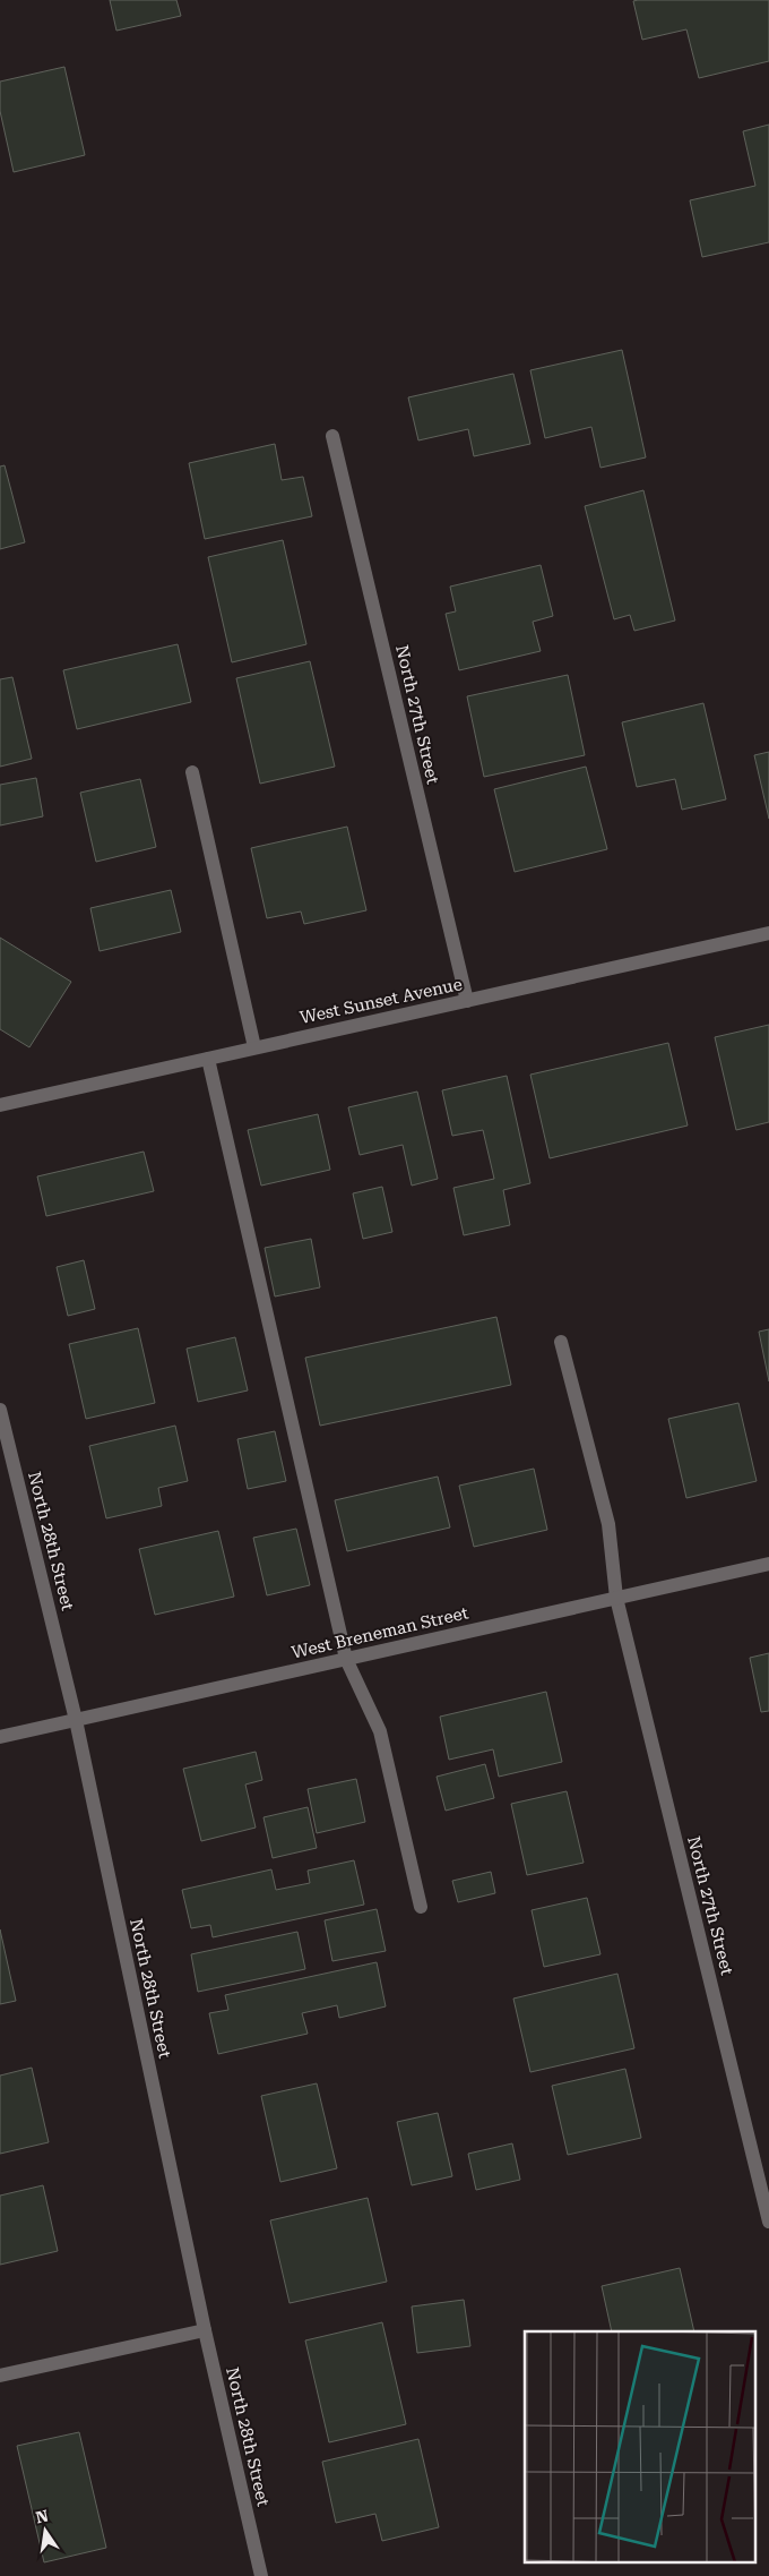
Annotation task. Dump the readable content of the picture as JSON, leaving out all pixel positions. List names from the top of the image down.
{
  "streets": {
    "street": [
      "North 27th Street",
      "West Sunset Avenue",
      "North 28th Street",
      "West Breneman Street"
    ]
  },
  "crossings": [
    ["North 27th Street", "West Sunset Avenue"],
    ["North 27th Street", "West Breneman Street"],
    ["North 28th Street", "West Breneman Street"]
  ],
  "north": "top"
}
